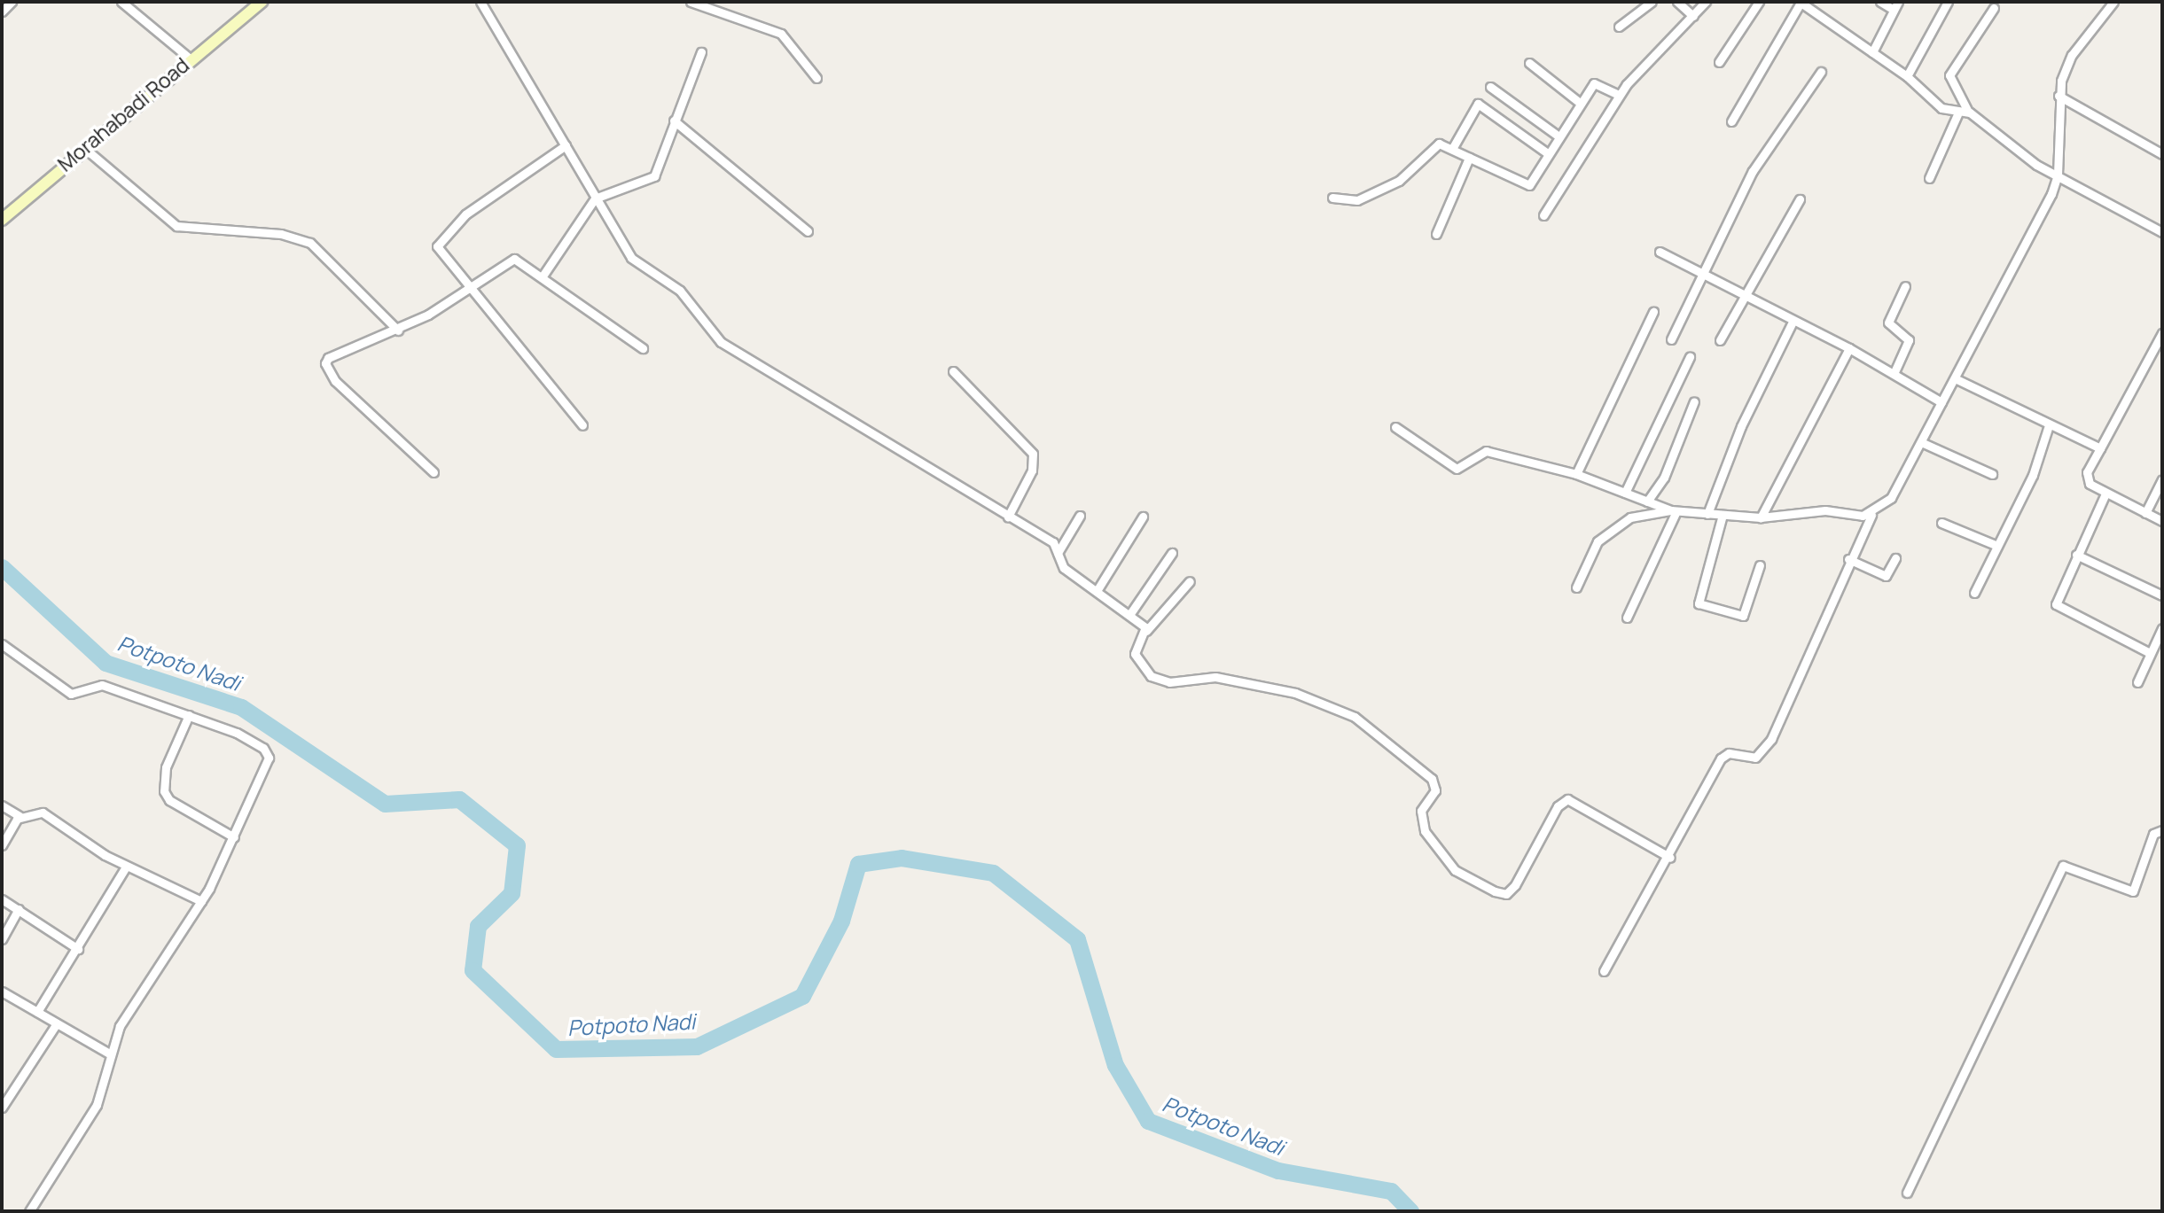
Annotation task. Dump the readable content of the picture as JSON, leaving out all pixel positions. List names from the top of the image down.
{
  "streets": {
    "main road": ["Morahabadi Road"]
  },
  "water": ["Potpoto Nadi"]
}
